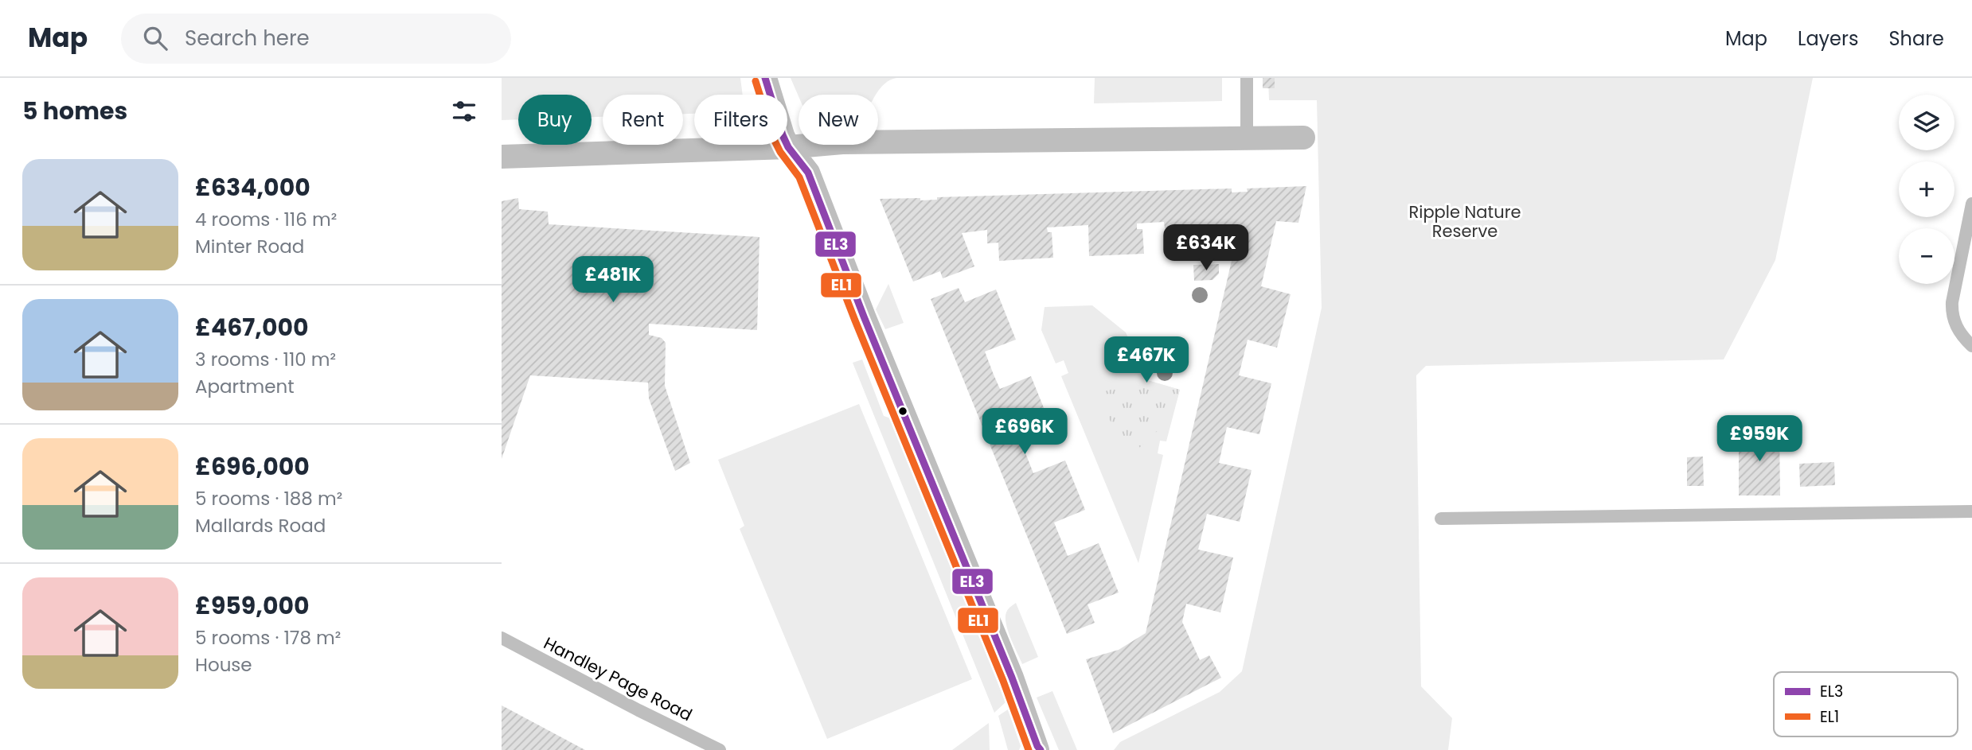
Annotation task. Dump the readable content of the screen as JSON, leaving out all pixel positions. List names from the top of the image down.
{
  "streets": {
    "lane": ["Handley Page Road"]
  },
  "parks": ["Ripple Nature Reserve"],
  "lines": ["transit line EL3", "transit line EL1"],
  "legend": ["EL3", "EL1"],
  "page": {
    "header": "Map",
    "search": "Search here",
    "nav": ["Map", "Layers", "Share"],
    "heading": "5 homes",
    "map_buttons": ["+", "−"],
    "chip": [
      "Buy",
      "Rent",
      "Filters",
      "New"
    ],
    "list": [
      {
        "name": "£634,000",
        "note": "4 rooms · 116 m² · Minter Road"
      },
      {
        "name": "£467,000",
        "note": "3 rooms · 110 m² · Apartment"
      },
      {
        "name": "£696,000",
        "note": "5 rooms · 188 m² · Mallards Road"
      },
      {
        "name": "£959,000",
        "note": "5 rooms · 178 m² · House"
      }
    ],
    "price": [
      "£634K",
      "£481K",
      "£467K",
      "£696K",
      "£959K"
    ]
  }
}
